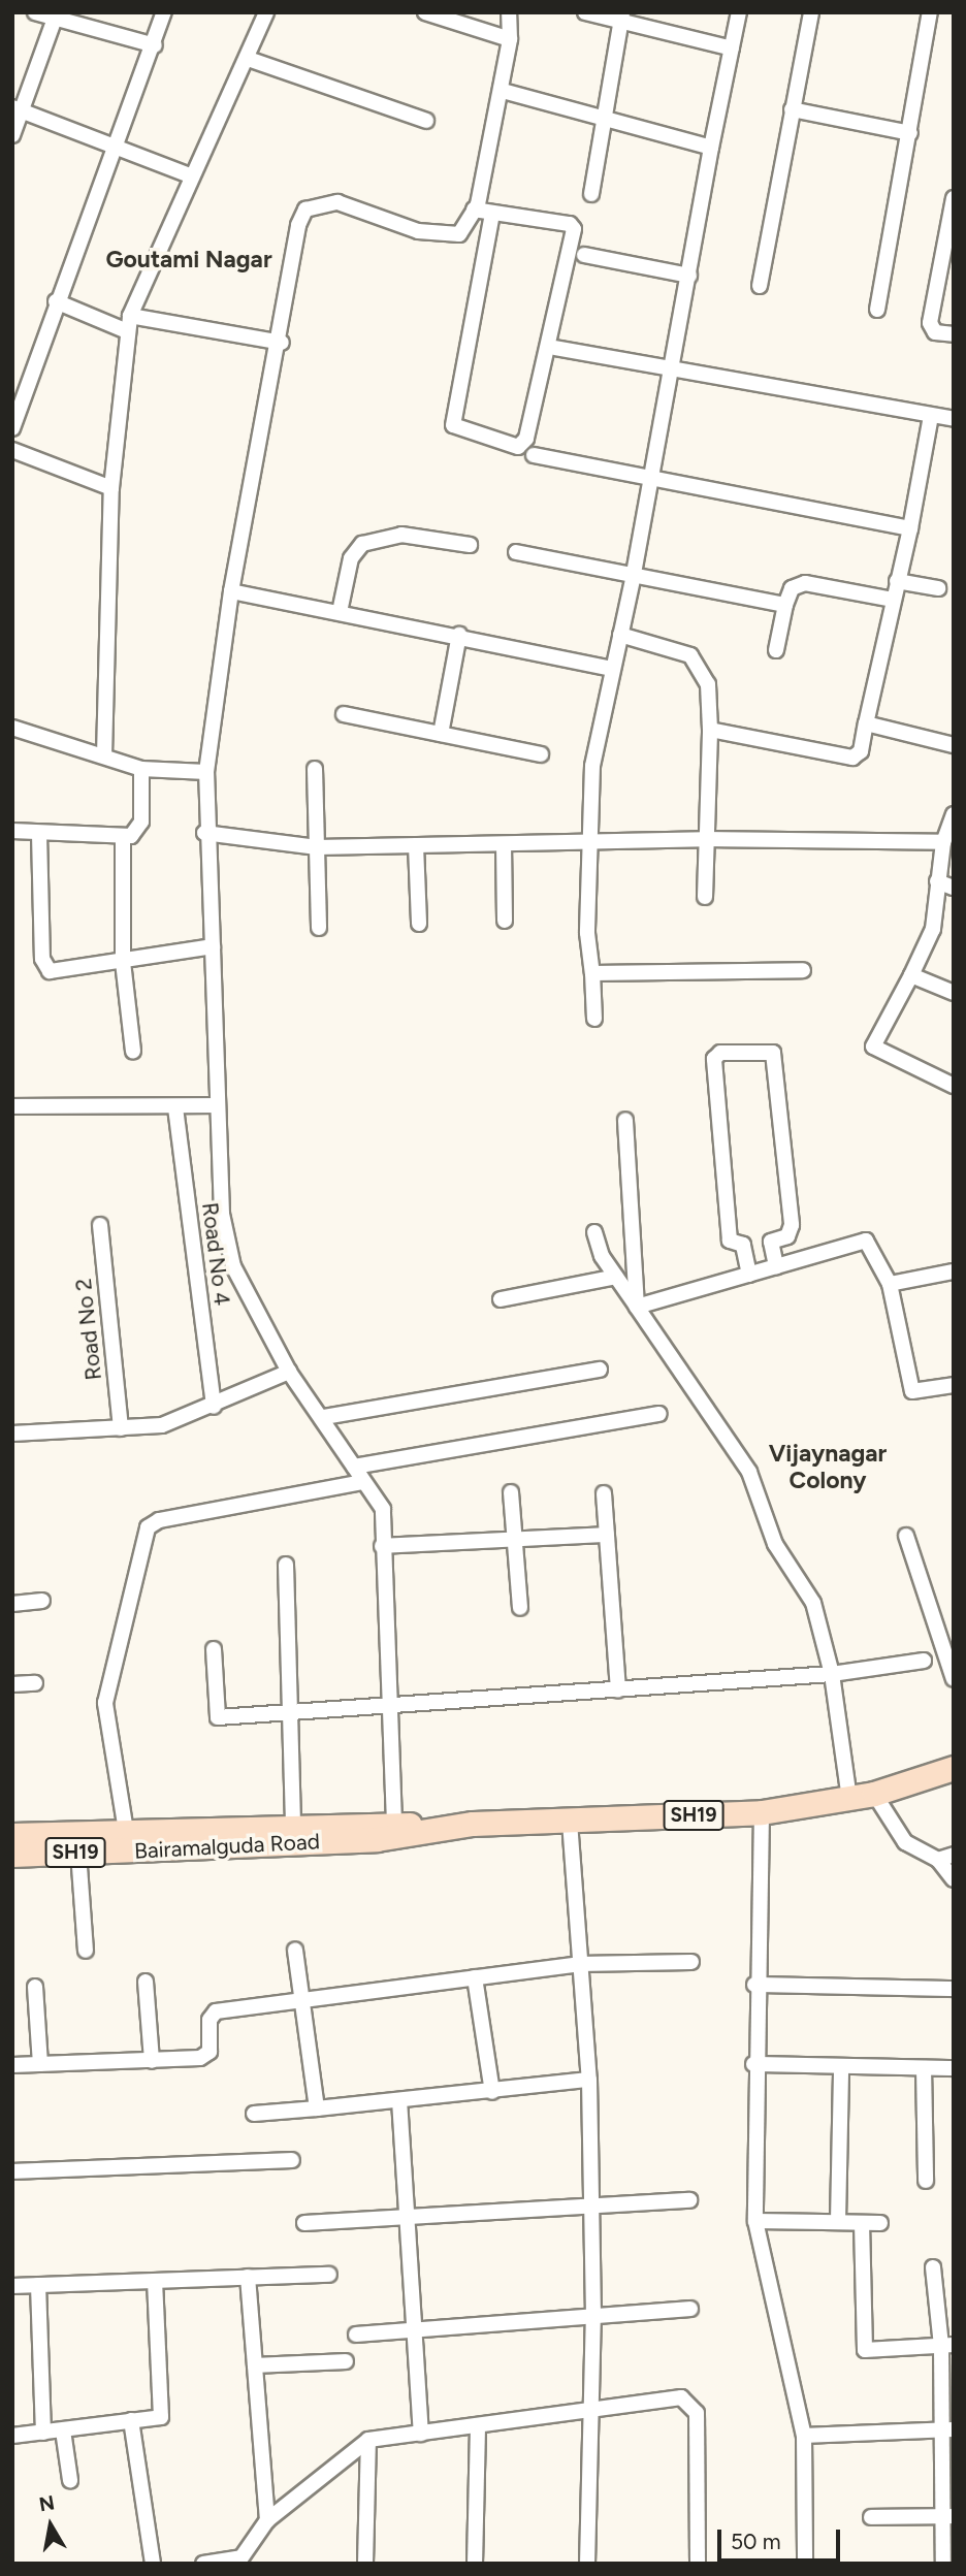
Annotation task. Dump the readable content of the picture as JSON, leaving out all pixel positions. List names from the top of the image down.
{
  "streets": {
    "main road": ["SH19", "Bairamalguda Road"],
    "street": ["Road No 4", "Road No 2"]
  },
  "districts": ["Goutami Nagar", "Vijaynagar Colony"],
  "scale_bar": "50 m",
  "north": "top"
}
